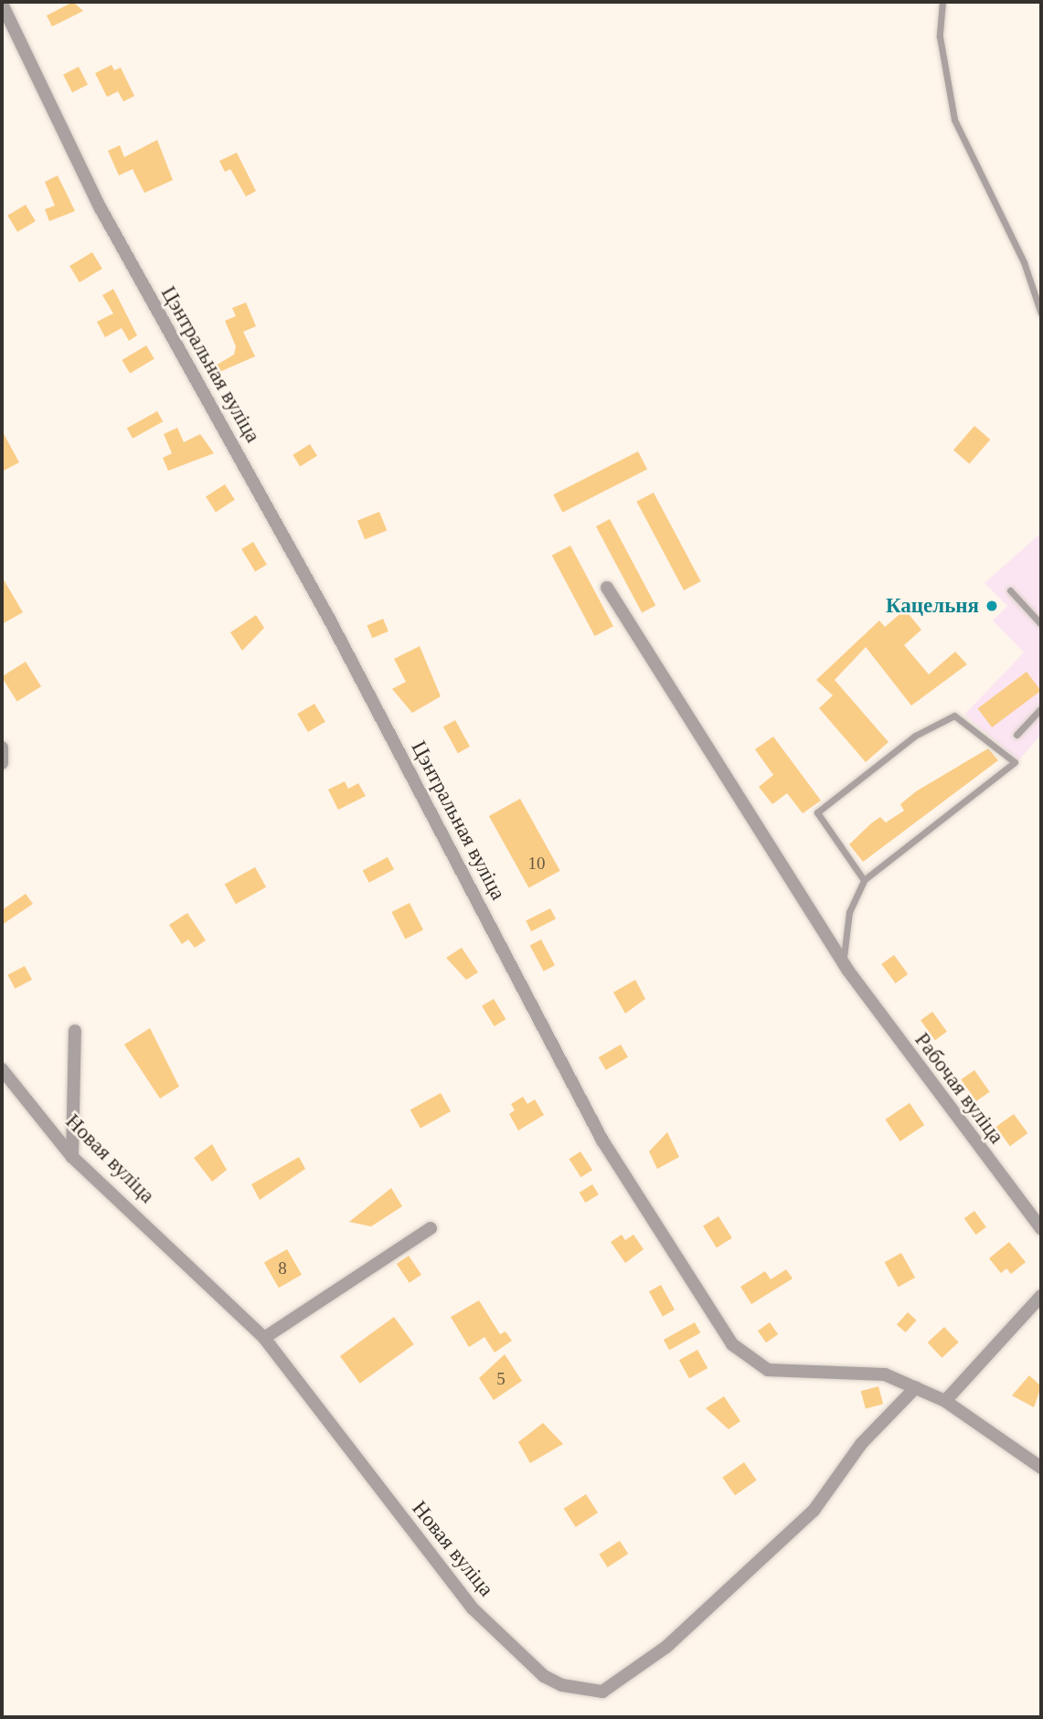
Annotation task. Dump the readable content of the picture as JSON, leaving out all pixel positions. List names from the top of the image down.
{
  "streets": {
    "street": ["Цэнтральная вуліца", "Рабочая вуліца", "Новая вуліца"]
  },
  "crossings": [
    ["Цэнтральная вуліца", "Новая вуліца"]
  ],
  "places": ["Кацельня"],
  "house_numbers": ["10", "8", "5"]
}
